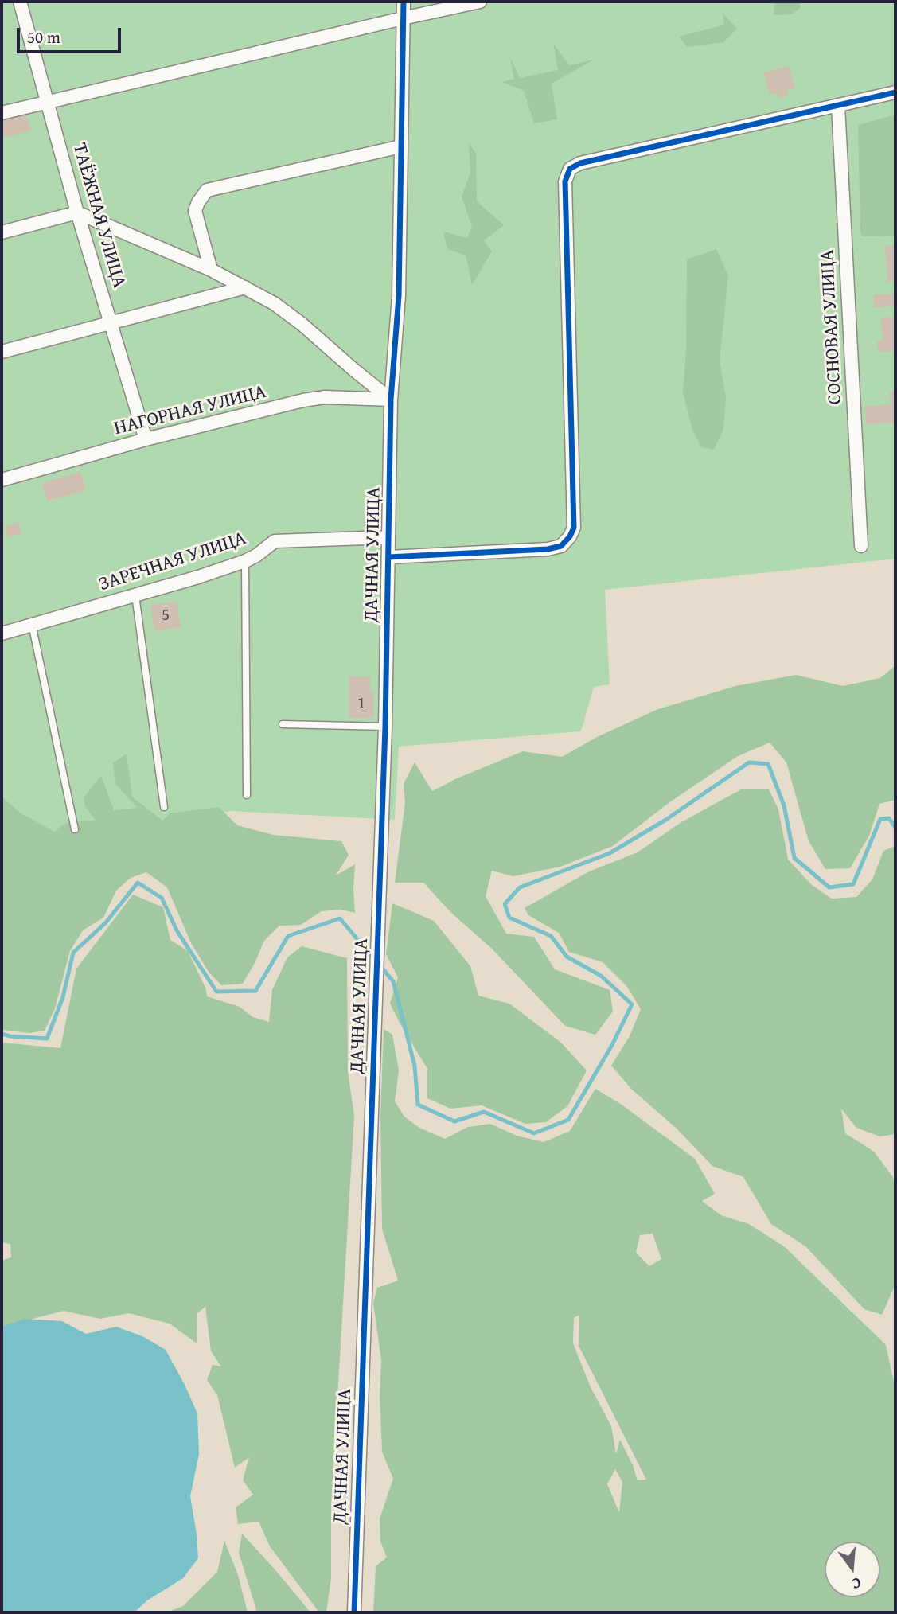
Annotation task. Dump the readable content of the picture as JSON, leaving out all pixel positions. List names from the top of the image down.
{
  "streets": {
    "street": [
      "ТАЁЖНАЯ УЛИЦА",
      "СОСНОВАЯ УЛИЦА",
      "НАГОРНАЯ УЛИЦА",
      "ДАЧНАЯ УЛИЦА",
      "ЗАРЕЧНАЯ УЛИЦА"
    ]
  },
  "crossings": [
    ["ТАЁЖНАЯ УЛИЦА", "НАГОРНАЯ УЛИЦА"],
    ["НАГОРНАЯ УЛИЦА", "ДАЧНАЯ УЛИЦА"],
    ["ДАЧНАЯ УЛИЦА", "ЗАРЕЧНАЯ УЛИЦА"]
  ],
  "house_numbers": ["5", "1"],
  "scale_bar": "50 m",
  "north": "bottom"
}
